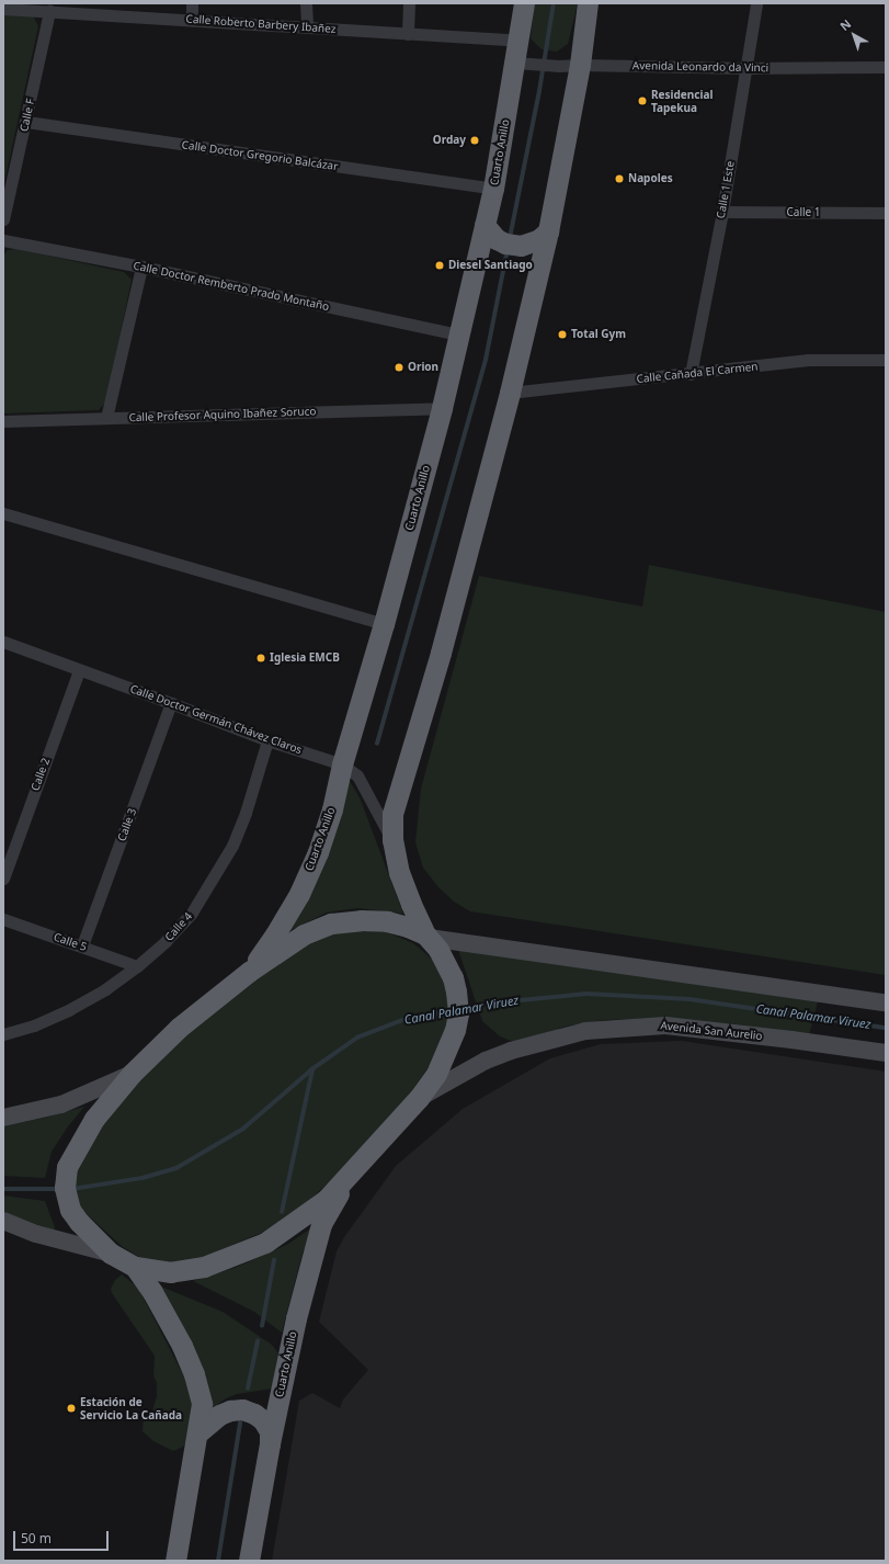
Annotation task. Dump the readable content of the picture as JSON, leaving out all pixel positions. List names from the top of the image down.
{
  "streets": {
    "highway": ["Cuarto Anillo"],
    "main road": ["Avenida San Aurelio"],
    "street": [
      "Calle Roberto Barbery Ibañez",
      "Avenida Leonardo da Vinci",
      "Calle F",
      "Calle Doctor Gregorio Balcázar",
      "Calle 1 Este",
      "Calle 1",
      "Calle Doctor Remberto Prado Montaño",
      "Calle Cañada El Carmen",
      "Calle Profesor Aquino Ibañez Soruco",
      "Calle Doctor Germán Chávez Claros",
      "Calle 2",
      "Calle 3",
      "Calle 4",
      "Calle 5"
    ]
  },
  "crossings": [
    ["Calle Roberto Barbery Ibañez", "Calle F"],
    ["Calle Roberto Barbery Ibañez", "Cuarto Anillo"],
    ["Avenida Leonardo da Vinci", "Cuarto Anillo"],
    ["Avenida Leonardo da Vinci", "Calle 1 Este"],
    ["Calle F", "Calle Doctor Gregorio Balcázar"],
    ["Cuarto Anillo", "Calle Doctor Gregorio Balcázar"],
    ["Cuarto Anillo", "Calle Doctor Remberto Prado Montaño"],
    ["Cuarto Anillo", "Calle Profesor Aquino Ibañez Soruco"],
    ["Cuarto Anillo", "Calle Doctor Germán Chávez Claros"],
    ["Calle 1 Este", "Calle 1"],
    ["Calle 1 Este", "Calle Cañada El Carmen"],
    ["Calle Doctor Germán Chávez Claros", "Calle 2"],
    ["Calle Doctor Germán Chávez Claros", "Calle 3"],
    ["Calle Doctor Germán Chávez Claros", "Calle 4"],
    ["Calle 3", "Calle 5"],
    ["Calle 4", "Calle 5"]
  ],
  "water": ["Canal Palamar Viruez"],
  "places": [
    "Residencial Tapekua",
    "Orday",
    "Napoles",
    "Diesel Santiago",
    "Total Gym",
    "Orion",
    "Iglesia EMCB",
    "Estación de Servicio La Cañada"
  ],
  "scale_bar": "50 m",
  "north": "top left"
}
